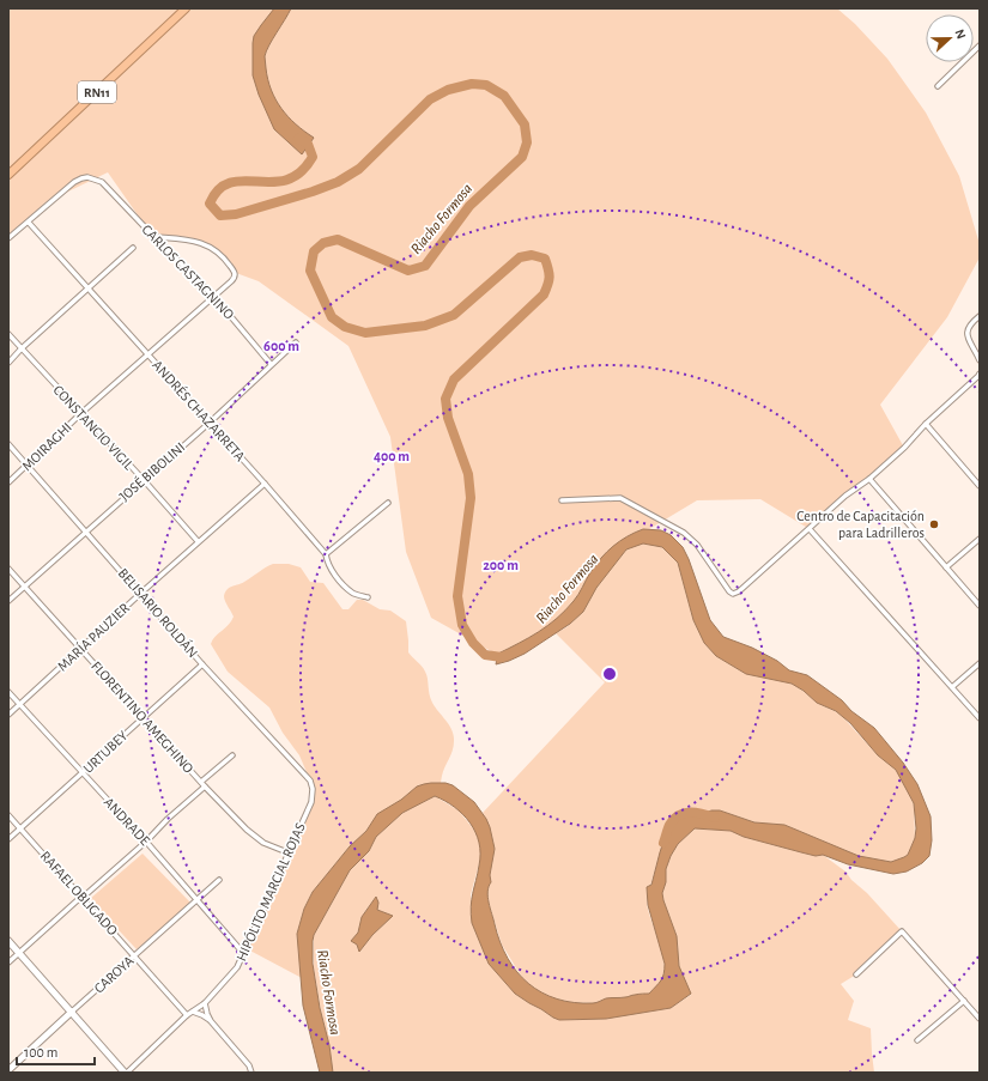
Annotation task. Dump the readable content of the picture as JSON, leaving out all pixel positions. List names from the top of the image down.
{
  "streets": {
    "highway": ["RN11"],
    "main road": ["CAROYA"],
    "street": [
      "CARLOS CASTAGNINO",
      "ANDRÉS CHAZARRETA",
      "CONSTANCIO VIGIL",
      "MOIRAGHI",
      "JOSÉ BIBOLINI",
      "BELISARIO ROLDÁN",
      "MARÍA PAUZIER",
      "FLORENTINO AMEGHINO",
      "URTUBEY",
      "ANDRADE",
      "HIPÓLITO MARCIAL ROJAS",
      "RAFAEL OBLIGADO"
    ]
  },
  "crossings": [
    ["CARLOS CASTAGNINO", "ANDRÉS CHAZARRETA"],
    ["CARLOS CASTAGNINO", "MOIRAGHI"],
    ["CARLOS CASTAGNINO", "JOSÉ BIBOLINI"],
    ["ANDRÉS CHAZARRETA", "MOIRAGHI"],
    ["ANDRÉS CHAZARRETA", "JOSÉ BIBOLINI"],
    ["ANDRÉS CHAZARRETA", "MARÍA PAUZIER"],
    ["CONSTANCIO VIGIL", "MOIRAGHI"],
    ["CONSTANCIO VIGIL", "JOSÉ BIBOLINI"],
    ["CONSTANCIO VIGIL", "MARÍA PAUZIER"],
    ["MOIRAGHI", "BELISARIO ROLDÁN"],
    ["JOSÉ BIBOLINI", "BELISARIO ROLDÁN"],
    ["JOSÉ BIBOLINI", "FLORENTINO AMEGHINO"],
    ["BELISARIO ROLDÁN", "MARÍA PAUZIER"],
    ["BELISARIO ROLDÁN", "URTUBEY"],
    ["BELISARIO ROLDÁN", "HIPÓLITO MARCIAL ROJAS"],
    ["MARÍA PAUZIER", "FLORENTINO AMEGHINO"],
    ["MARÍA PAUZIER", "ANDRADE"],
    ["FLORENTINO AMEGHINO", "URTUBEY"],
    ["FLORENTINO AMEGHINO", "HIPÓLITO MARCIAL ROJAS"],
    ["URTUBEY", "ANDRADE"],
    ["URTUBEY", "RAFAEL OBLIGADO"],
    ["ANDRADE", "HIPÓLITO MARCIAL ROJAS"],
    ["ANDRADE", "CAROYA"],
    ["HIPÓLITO MARCIAL ROJAS", "RAFAEL OBLIGADO"],
    ["RAFAEL OBLIGADO", "CAROYA"]
  ],
  "water": ["Riacho Formosa"],
  "places": ["Centro de Capacitación para Ladrilleros"],
  "scale_bar": "100 m",
  "north": "right",
  "rings": ["600 m", "400 m", "200 m"]
}
